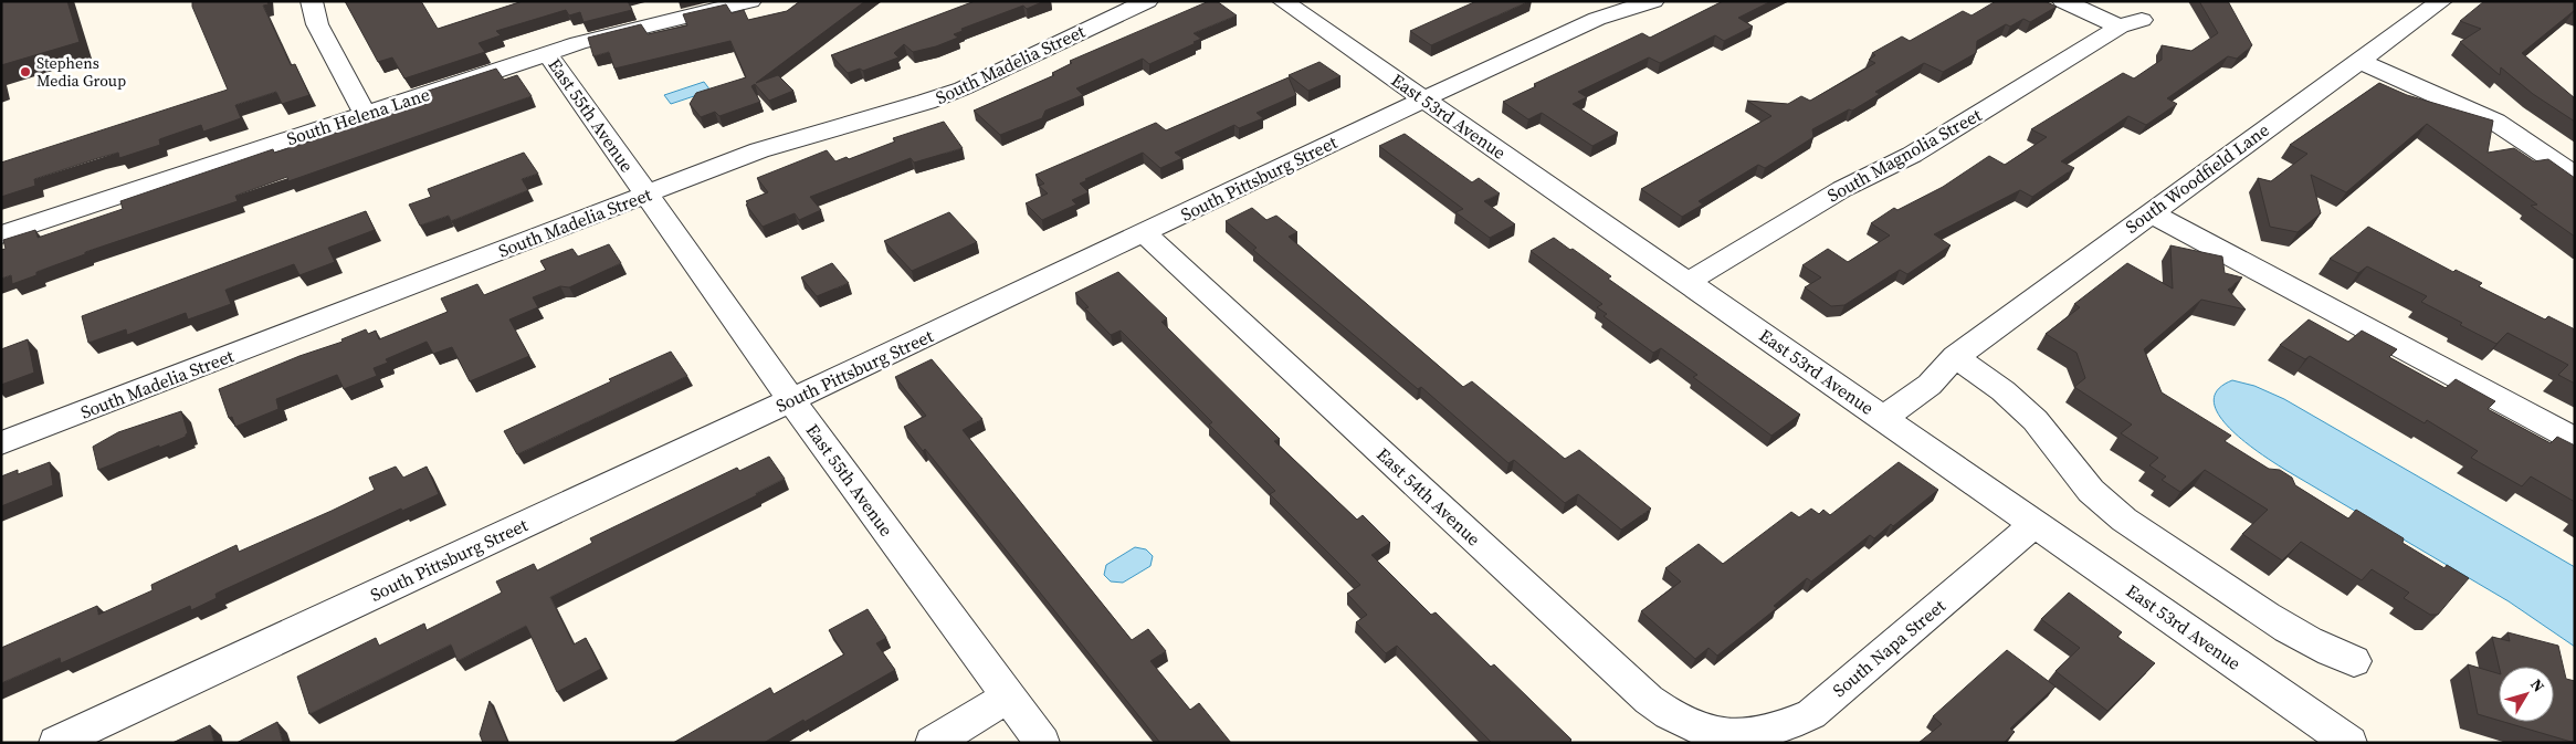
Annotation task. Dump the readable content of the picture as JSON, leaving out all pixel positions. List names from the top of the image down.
{
  "streets": {
    "street": [
      "South Madelia Street",
      "East 55th Avenue",
      "South Helena Lane",
      "East 53rd Avenue",
      "South Magnolia Street",
      "South Pittsburg Street",
      "South Woodfield Lane",
      "East 54th Avenue",
      "South Napa Street"
    ]
  },
  "crossings": [
    ["South Madelia Street", "East 55th Avenue"],
    ["East 55th Avenue", "South Helena Lane"],
    ["East 55th Avenue", "South Pittsburg Street"],
    ["East 53rd Avenue", "South Magnolia Street"],
    ["East 53rd Avenue", "South Pittsburg Street"],
    ["East 53rd Avenue", "South Woodfield Lane"],
    ["East 53rd Avenue", "South Napa Street"],
    ["South Pittsburg Street", "East 54th Avenue"],
    ["East 54th Avenue", "South Napa Street"]
  ],
  "places": ["Stephens Media Group"],
  "north": "top right"
}
